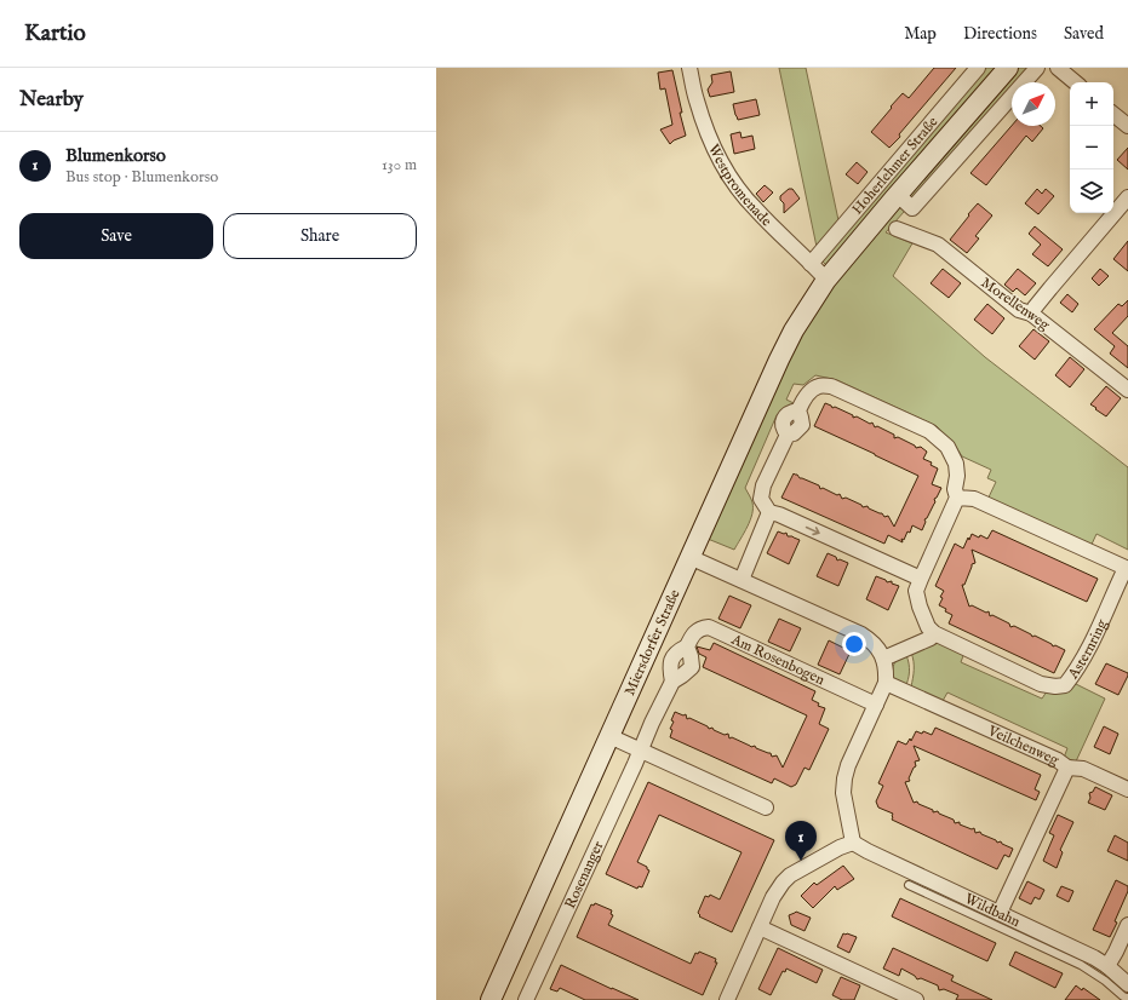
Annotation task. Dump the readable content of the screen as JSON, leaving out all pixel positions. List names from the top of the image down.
{
  "streets": {
    "street": [
      "Hoherlehmer Straße",
      "Westpromenade",
      "Morellenweg",
      "Miersdorfer Straße",
      "Asternring",
      "Am Rosenbogen",
      "Veilchenweg",
      "Rosenanger",
      "Wildbahn"
    ]
  },
  "crossings": [
    ["Hoherlehmer Straße", "Westpromenade"],
    ["Hoherlehmer Straße", "Miersdorfer Straße"],
    ["Westpromenade", "Miersdorfer Straße"],
    ["Am Rosenbogen", "Rosenanger"],
    ["Veilchenweg", "Wildbahn"]
  ],
  "north": "top right",
  "page": {
    "header": "Kartio",
    "nav": ["Map", "Directions", "Saved"],
    "heading": "Nearby",
    "map_buttons": ["+", "−"],
    "list": [
      {
        "mark": "1",
        "name": "Blumenkorso",
        "note": "Bus stop · Blumenkorso",
        "value": "130 m"
      }
    ],
    "buttons": ["Save", "Share"],
    "pins": "1"
  }
}
